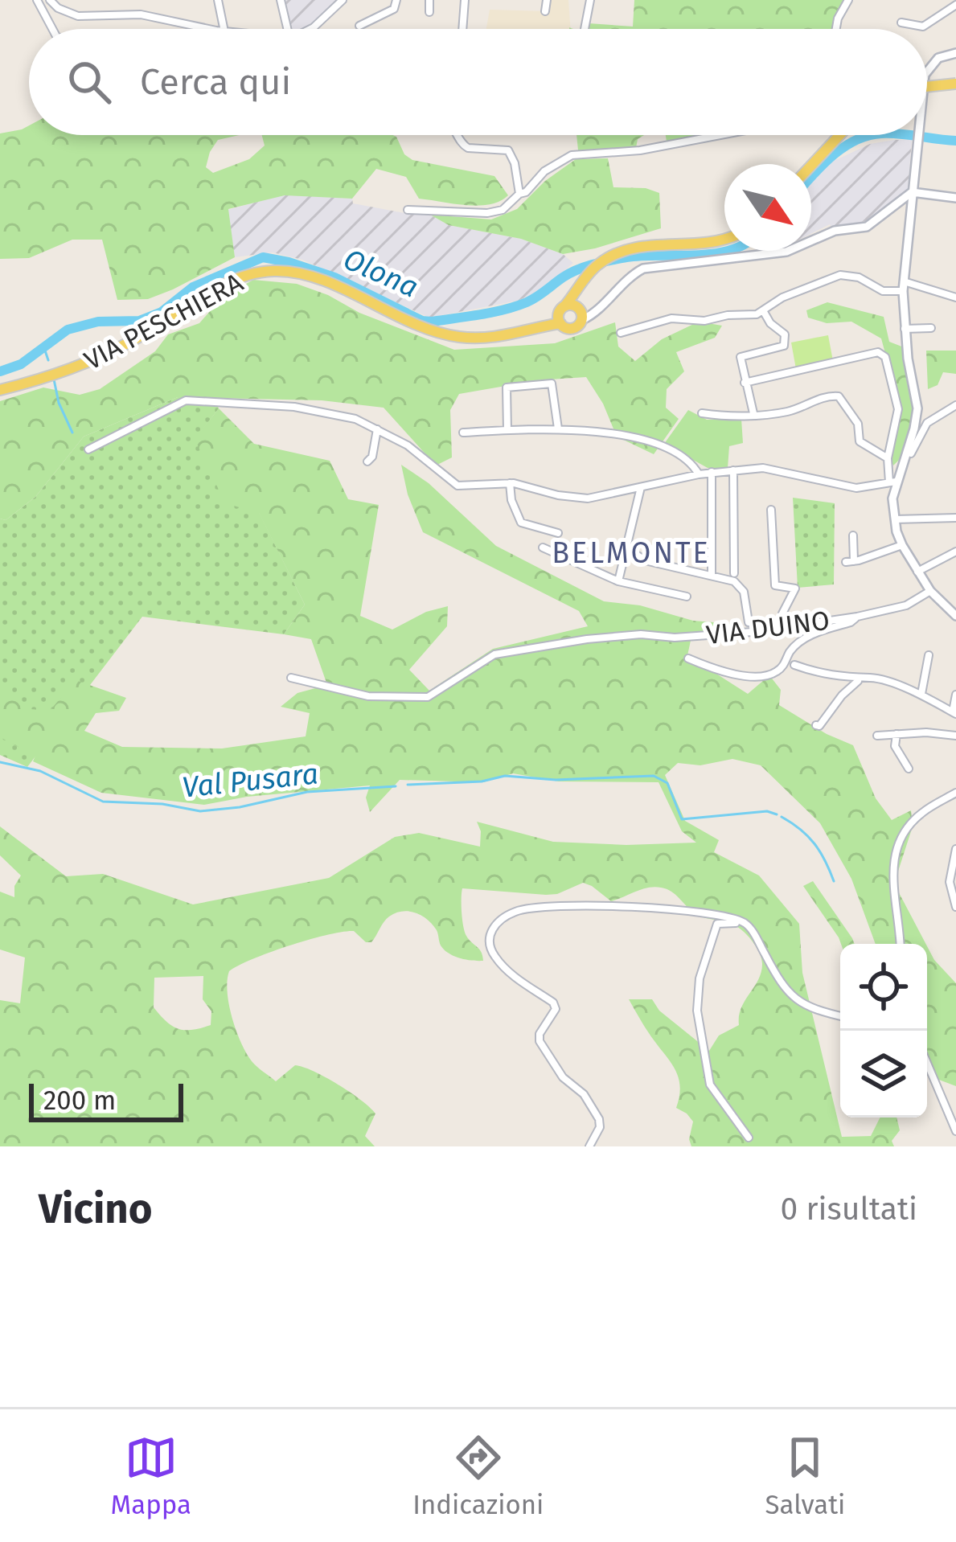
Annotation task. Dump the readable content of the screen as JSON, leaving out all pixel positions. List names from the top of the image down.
{
  "streets": {
    "main road": ["VIA PESCHIERA"],
    "street": ["VIA DUINO"]
  },
  "districts": ["BELMONTE"],
  "water": ["Olona", "Val Pusara"],
  "scale_bar": "200 m",
  "north": "bottom right",
  "page": {
    "search": "Cerca qui",
    "scale": "200 m",
    "heading": ["Vicino", "0 risultati"],
    "nav": ["Mappa", "Indicazioni", "Salvati"]
  }
}
